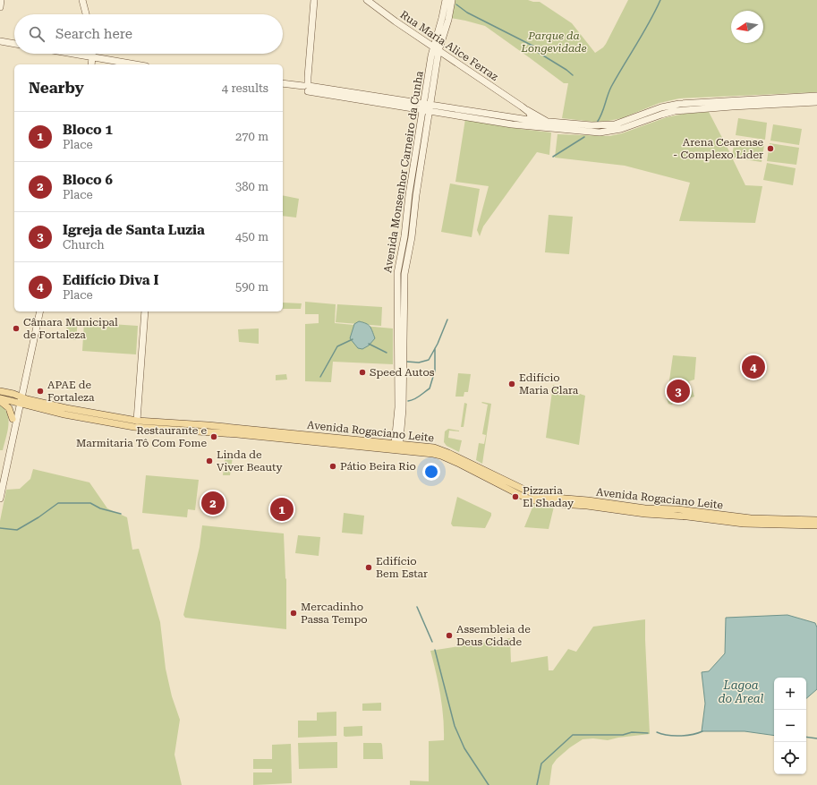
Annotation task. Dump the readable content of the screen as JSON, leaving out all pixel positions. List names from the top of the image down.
{
  "streets": {
    "main road": ["Avenida Rogaciano Leite"],
    "street": ["Rua Maria Alice Ferraz", "Avenida Monsenhor Carneiro da Cunha"]
  },
  "crossings": [
    ["Rua Maria Alice Ferraz", "Avenida Monsenhor Carneiro da Cunha"],
    ["Avenida Monsenhor Carneiro da Cunha", "Avenida Rogaciano Leite"]
  ],
  "water": ["Lagoa do Areal"],
  "parks": ["Parque da Longevidade"],
  "places": [
    "Arena Cearense - Complexo Lider",
    "Câmara Municipal de Fortaleza",
    "Speed Autos",
    "Edifício Maria Clara",
    "APAE de Fortaleza",
    "Restaurante e Marmitaria Tô Com Fome",
    "Linda de Viver Beauty",
    "Pátio Beira Rio",
    "Pizzaria El Shaday",
    "Edifício Bem Estar",
    "Mercadinho Passa Tempo",
    "Assembleia de Deus Cidade"
  ],
  "north": "left",
  "page": {
    "search": "Search here",
    "heading": ["Nearby", "4 results"],
    "list": [
      {
        "mark": "1",
        "name": "Bloco 1",
        "note": "Place",
        "value": "270 m"
      },
      {
        "mark": "2",
        "name": "Bloco 6",
        "note": "Place",
        "value": "380 m"
      },
      {
        "mark": "3",
        "name": "Igreja de Santa Luzia",
        "note": "Church",
        "value": "450 m"
      },
      {
        "mark": "4",
        "name": "Edifício Diva I",
        "note": "Place",
        "value": "590 m"
      }
    ],
    "pins": [
      "4",
      "3",
      "2",
      "1"
    ],
    "map_buttons": ["+", "−"]
  }
}
